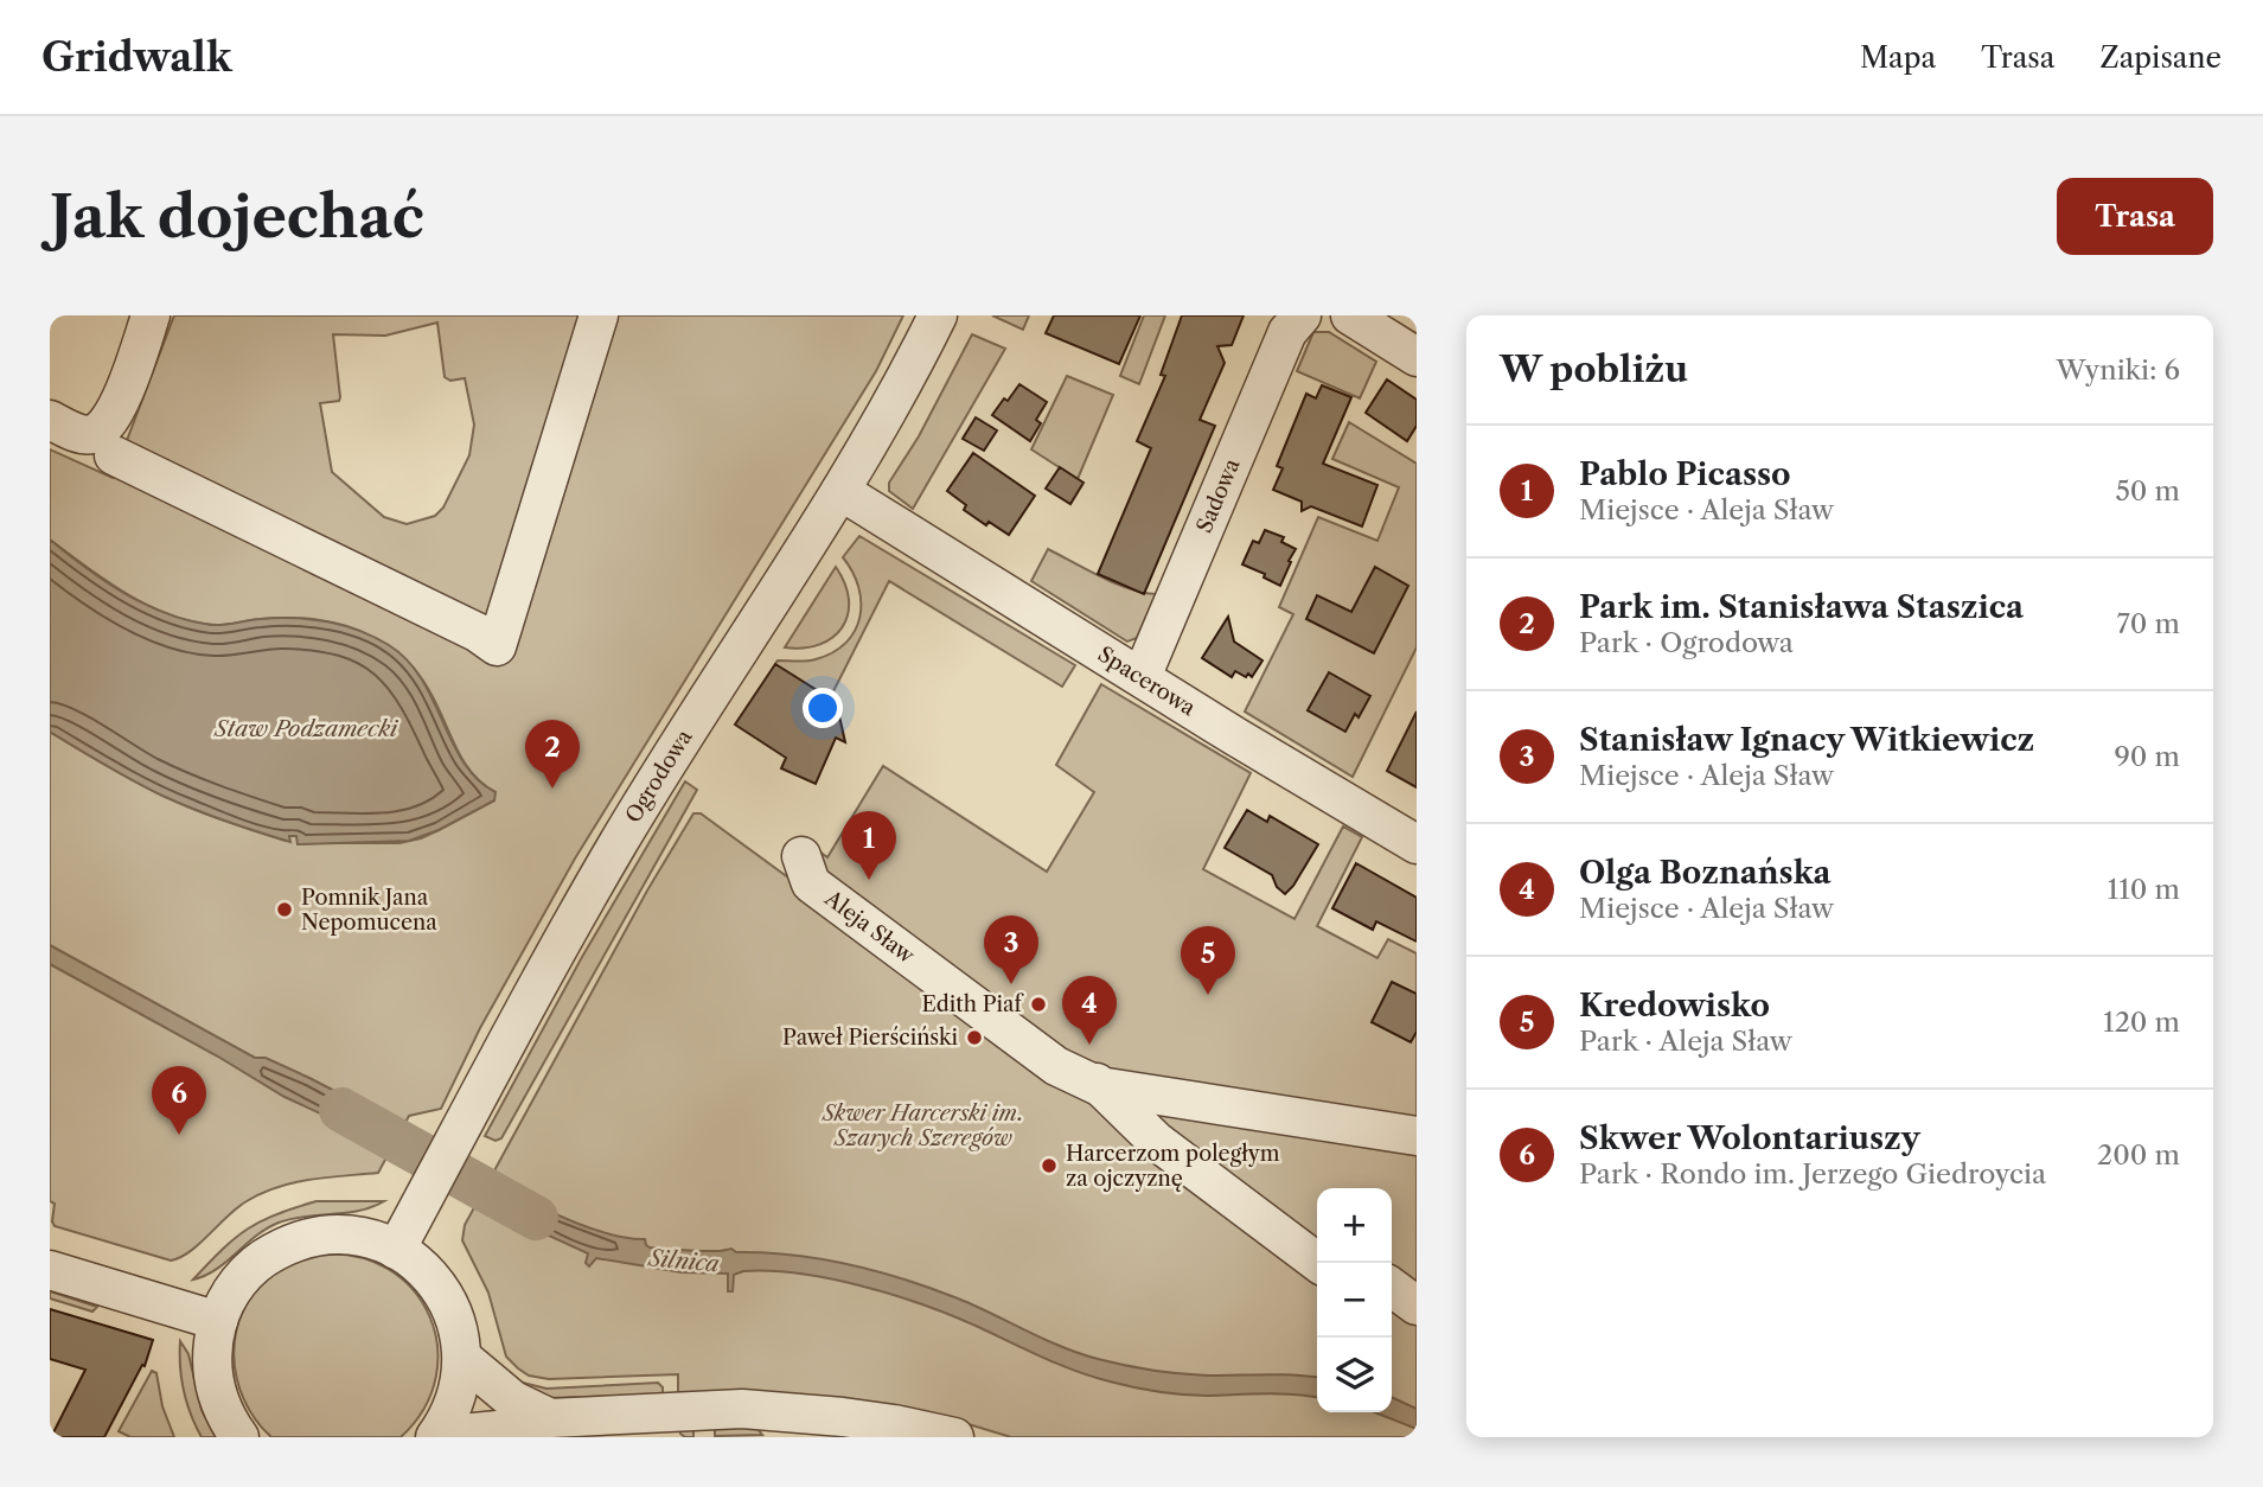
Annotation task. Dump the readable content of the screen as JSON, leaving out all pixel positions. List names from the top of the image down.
{
  "streets": {
    "street": [
      "Sadowa",
      "Spacerowa",
      "Ogrodowa",
      "Aleja Sław"
    ]
  },
  "crossings": [
    ["Sadowa", "Spacerowa"],
    ["Spacerowa", "Ogrodowa"]
  ],
  "water": ["Staw Podzamecki", "Silnica"],
  "parks": ["Skwer Harcerski im. Szarych Szeregów"],
  "places": [
    "Pomnik Jana Nepomucena",
    "Edith Piaf",
    "Paweł Pierściński",
    "Harcerzom poległym za ojczyznę"
  ],
  "page": {
    "header": "Gridwalk",
    "nav": ["Mapa", "Trasa", "Zapisane"],
    "buttons": "Trasa",
    "title": "Jak dojechać",
    "heading": ["W pobliżu", "Wyniki: 6"],
    "list": [
      {
        "mark": "1",
        "name": "Pablo Picasso",
        "note": "Miejsce · Aleja Sław",
        "value": "50 m"
      },
      {
        "mark": "2",
        "name": "Park im. Stanisława Staszica",
        "note": "Park · Ogrodowa",
        "value": "70 m"
      },
      {
        "mark": "3",
        "name": "Stanisław Ignacy Witkiewicz",
        "note": "Miejsce · Aleja Sław",
        "value": "90 m"
      },
      {
        "mark": "4",
        "name": "Olga Boznańska",
        "note": "Miejsce · Aleja Sław",
        "value": "110 m"
      },
      {
        "mark": "5",
        "name": "Kredowisko",
        "note": "Park · Aleja Sław",
        "value": "120 m"
      },
      {
        "mark": "6",
        "name": "Skwer Wolontariuszy",
        "note": "Park · Rondo im. Jerzego Giedroycia",
        "value": "200 m"
      }
    ],
    "pins": [
      "2",
      "1",
      "3",
      "5",
      "4",
      "6"
    ],
    "map_buttons": ["+", "−"]
  }
}
